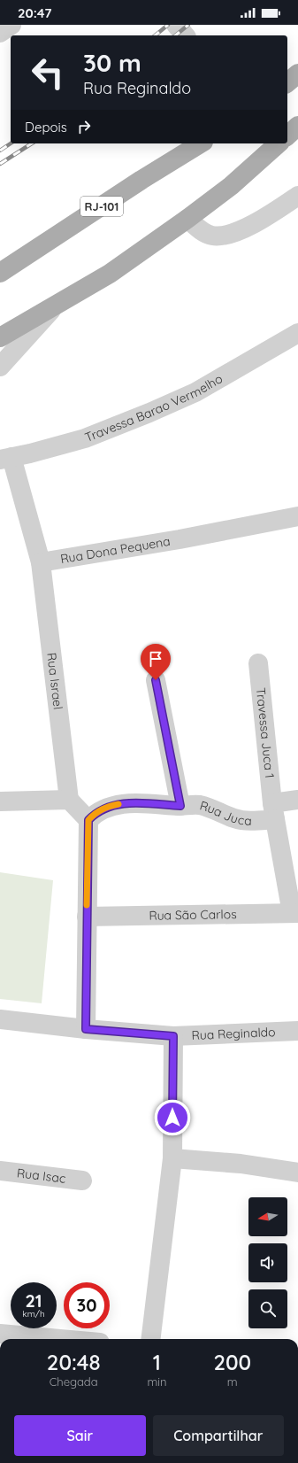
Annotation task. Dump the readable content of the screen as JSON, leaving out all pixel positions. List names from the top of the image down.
{
  "streets": {
    "main road": ["RJ-101"],
    "street": [
      "Travessa Barao Vermelho",
      "Rua Dona Pequena",
      "Rua Israel",
      "Travessa Juca 1",
      "Rua Juca",
      "Rua São Carlos",
      "Rua Reginaldo",
      "Rua Isac"
    ]
  },
  "crossings": [
    ["Rua Dona Pequena", "Rua Israel"],
    ["Travessa Juca 1", "Rua Juca"],
    ["Travessa Juca 1", "Rua São Carlos"]
  ],
  "north": "left",
  "page": {
    "status": "20:47",
    "turn": ["30 m", "Rua Reginaldo"],
    "then": "Depois",
    "speed": "21 km/h",
    "limit": "30",
    "eta": [
      "20:48",
      "Chegada",
      "1",
      "min",
      "200",
      "m"
    ],
    "buttons": ["Sair", "Compartilhar"]
  }
}
